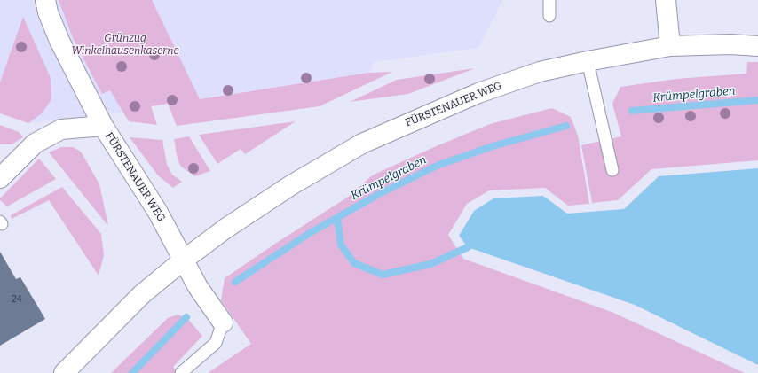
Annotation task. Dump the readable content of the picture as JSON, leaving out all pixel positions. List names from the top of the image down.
{
  "streets": {
    "street": ["FÜRSTENAUER WEG"]
  },
  "water": ["Krümpelgraben"],
  "parks": ["Grünzug Winkelhausenkaserne"],
  "house_numbers": ["24"]
}
